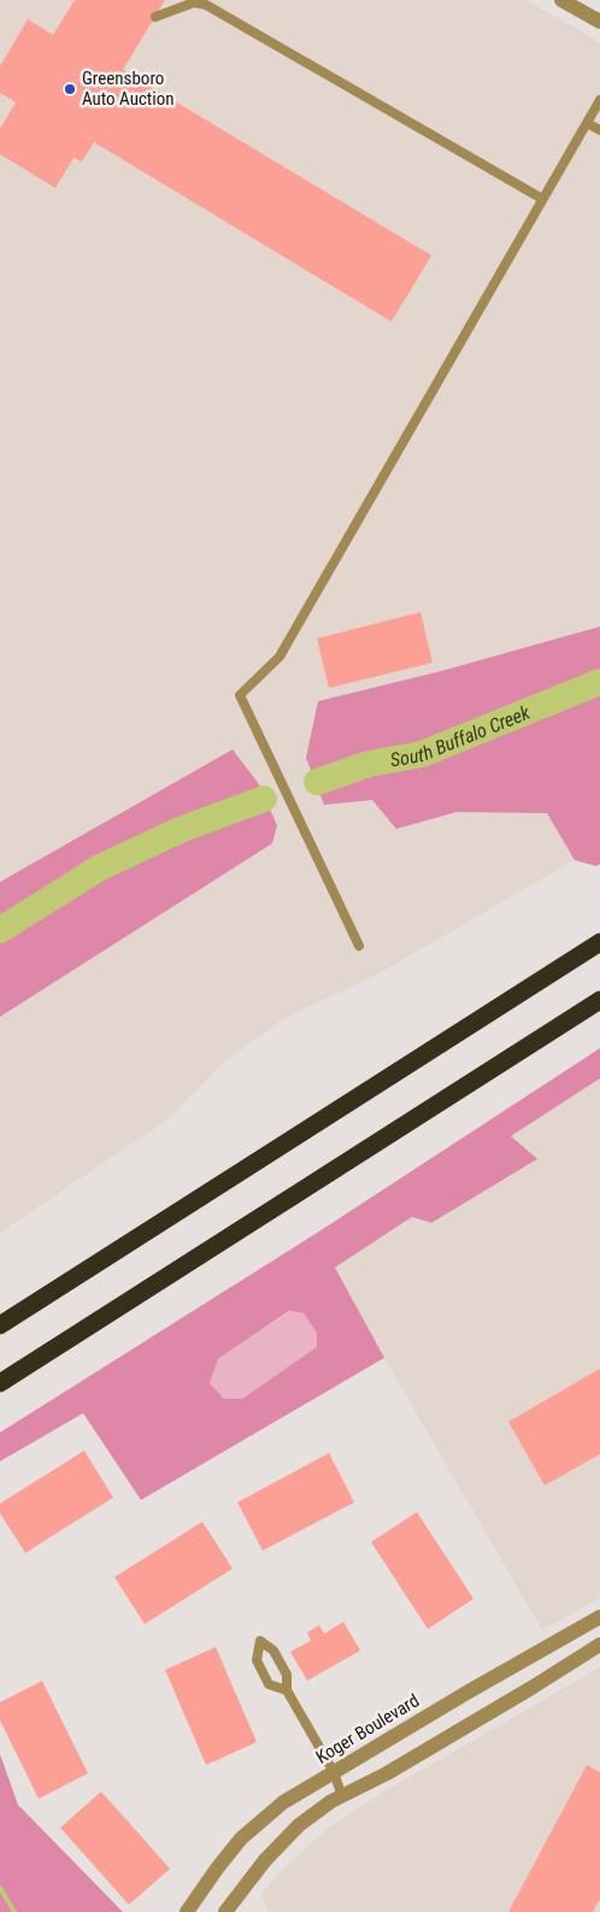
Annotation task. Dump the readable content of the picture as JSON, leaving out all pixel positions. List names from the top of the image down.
{
  "streets": {
    "street": ["Koger Boulevard"]
  },
  "water": ["South Buffalo Creek"],
  "places": ["Greensboro Auto Auction"]
}
